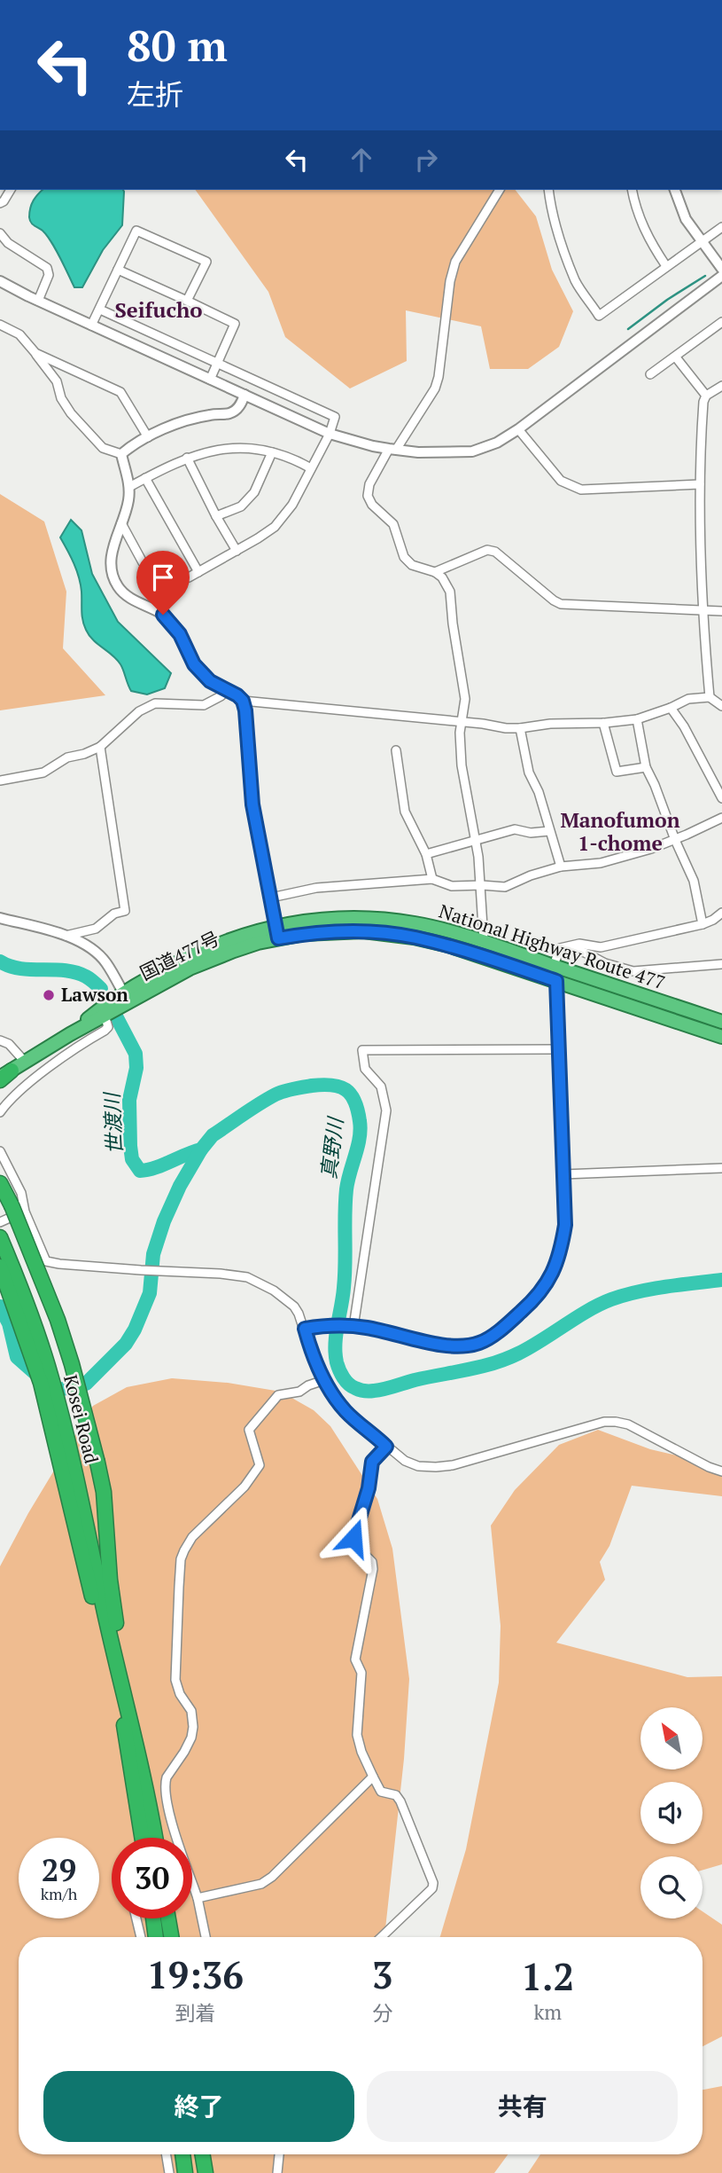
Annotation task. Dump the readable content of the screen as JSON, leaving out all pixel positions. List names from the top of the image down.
{
  "streets": {
    "highway": ["National Highway Route 477", "国道477号", "Kosei Road"]
  },
  "crossings": [
    ["National Highway Route 477", "国道477号"]
  ],
  "districts": ["Seifucho", "Manofumon 1-chome"],
  "water": ["世渡川", "真野川"],
  "places": ["Lawson"],
  "north": "top left",
  "page": {
    "turn": ["80 m", "左折"],
    "speed": "29 km/h",
    "limit": "30",
    "eta": [
      "19:36",
      "到着",
      "3",
      "分",
      "1.2",
      "km"
    ],
    "buttons": ["終了", "共有"]
  }
}
